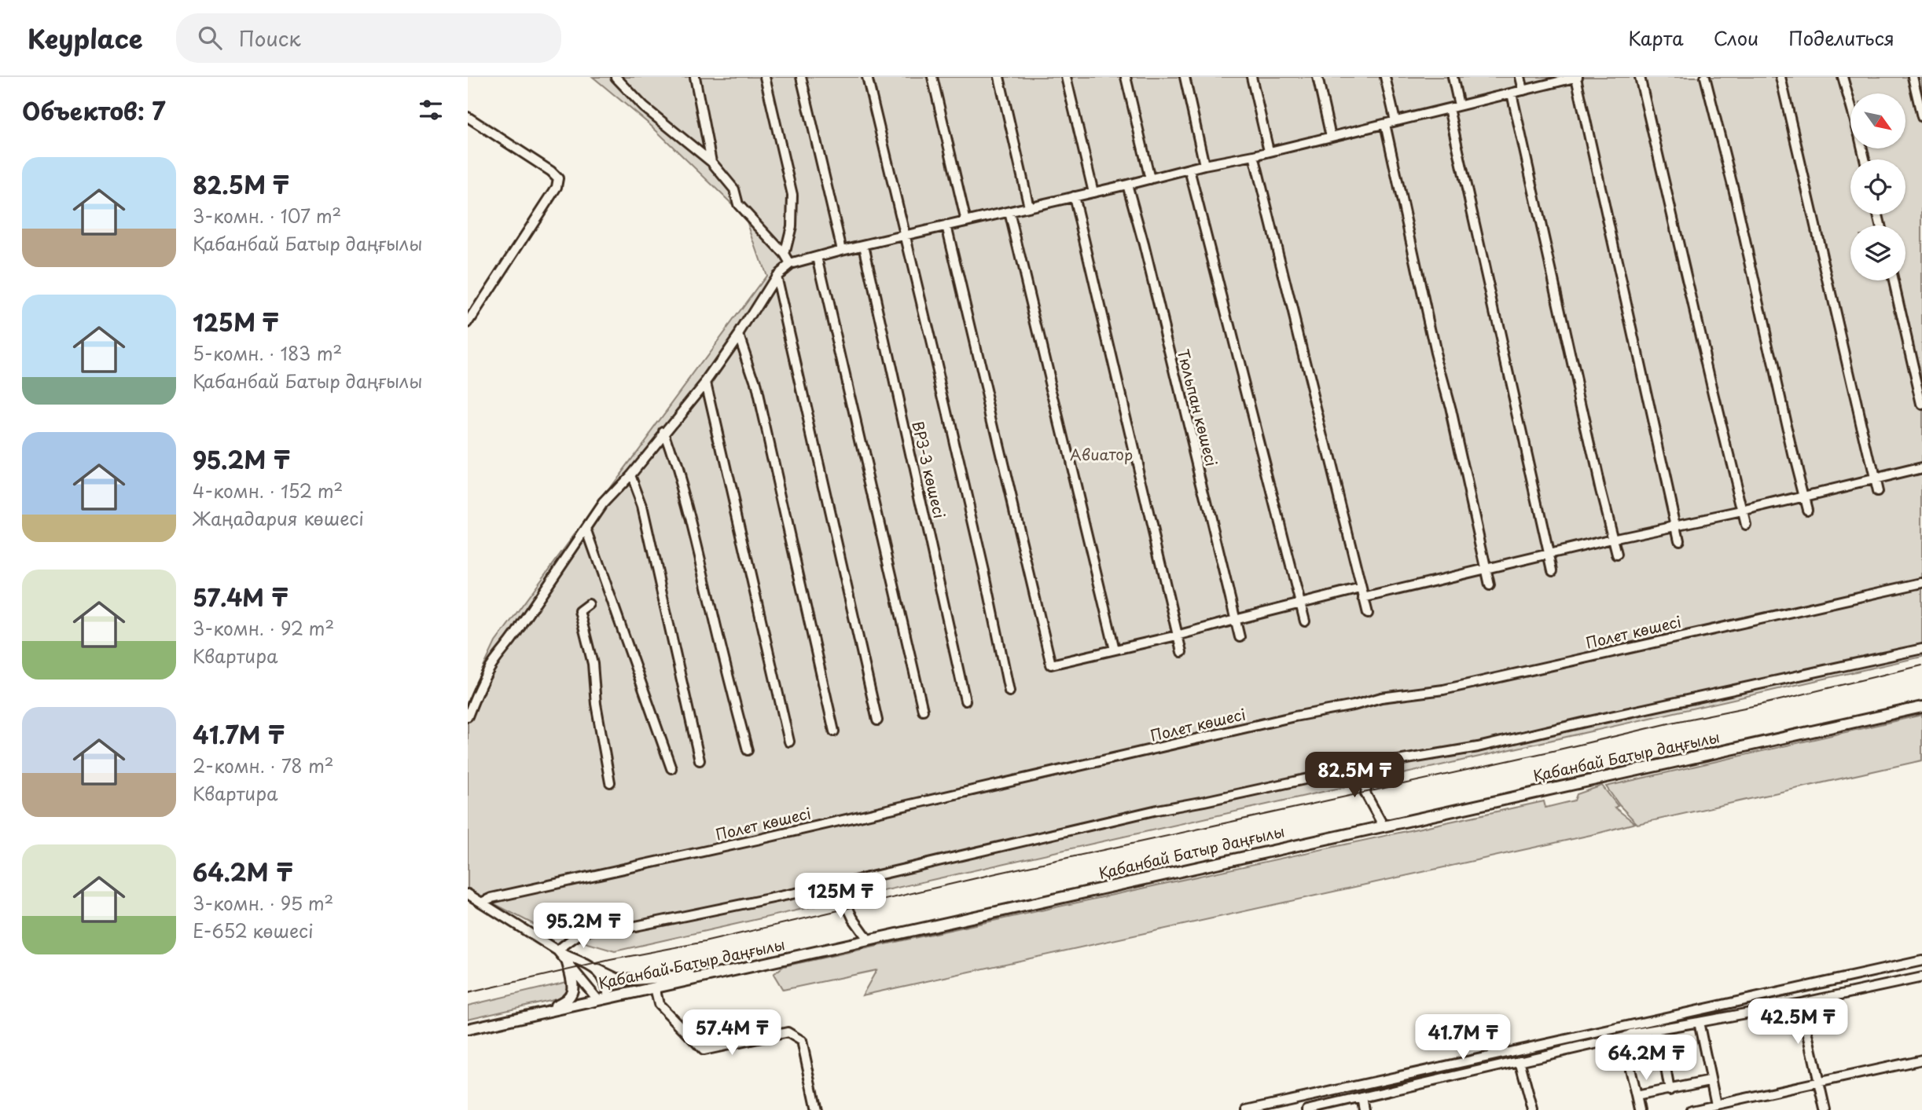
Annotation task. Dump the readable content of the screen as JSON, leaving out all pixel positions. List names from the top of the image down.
{
  "streets": {
    "main road": ["Қабанбай Батыр даңғылы"],
    "street": ["Тюльпан көшесі", "ВРЗ-3 көшесі", "Полет көшесі"]
  },
  "parks": ["Авиатор"],
  "north": "bottom right",
  "page": {
    "header": "Keyplace",
    "search": "Поиск",
    "nav": ["Карта", "Слои", "Поделиться"],
    "heading": "Объектов: 7",
    "list": [
      {
        "name": "82.5M ₸",
        "note": "3-комн. · 107 m² · Қабанбай Батыр даңғылы"
      },
      {
        "name": "125M ₸",
        "note": "5-комн. · 183 m² · Қабанбай Батыр даңғылы"
      },
      {
        "name": "95.2M ₸",
        "note": "4-комн. · 152 m² · Жаңадария көшесі"
      },
      {
        "name": "57.4M ₸",
        "note": "3-комн. · 92 m² · Квартира"
      },
      {
        "name": "41.7M ₸",
        "note": "2-комн. · 78 m² · Квартира"
      },
      {
        "name": "64.2M ₸",
        "note": "3-комн. · 95 m² · Е-652 көшесі"
      }
    ],
    "price": [
      "82.5M ₸",
      "125M ₸",
      "95.2M ₸",
      "42.5M ₸",
      "57.4M ₸",
      "41.7M ₸",
      "64.2M ₸"
    ]
  }
}
